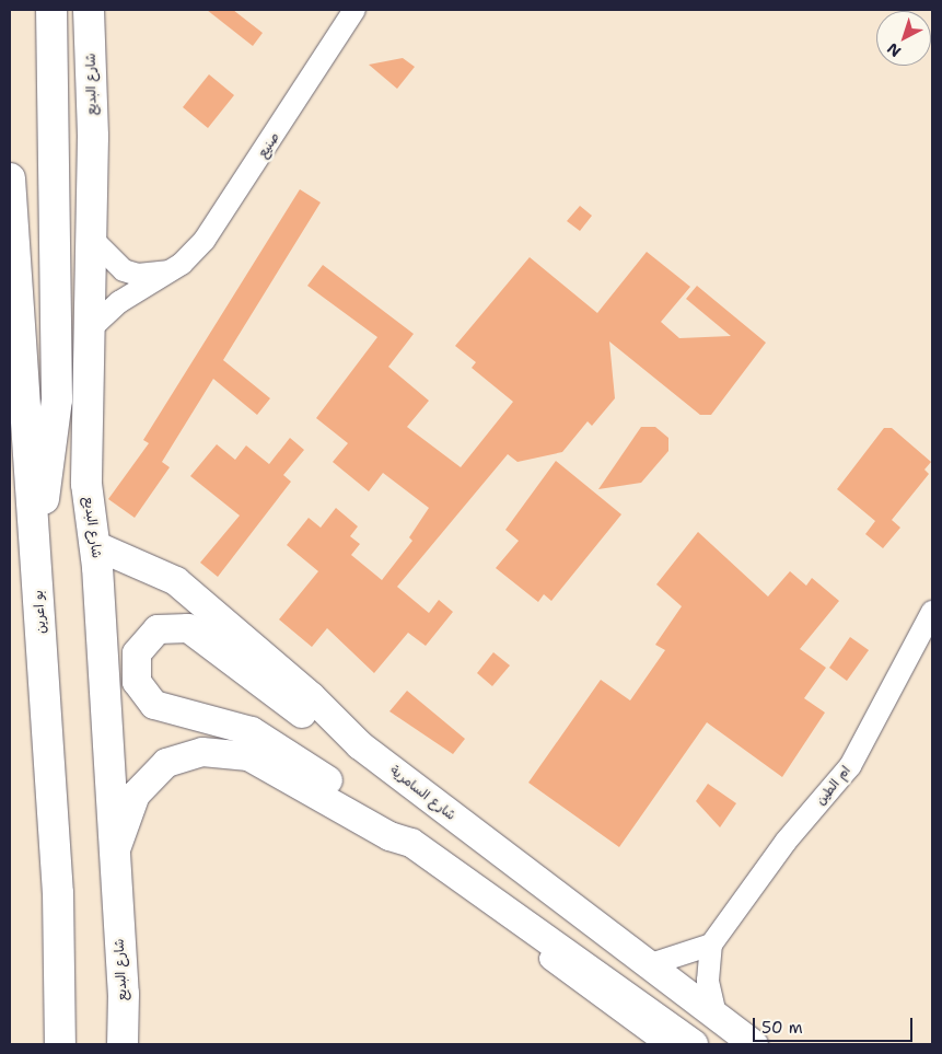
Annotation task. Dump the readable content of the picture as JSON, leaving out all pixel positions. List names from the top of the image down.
{
  "streets": {
    "main road": ["شارع البديع", "بو اعرين"],
    "street": ["صنيع", "ام الطين", "شارع السامرية"]
  },
  "crossings": [
    ["شارع البديع", "صنيع"],
    ["شارع البديع", "شارع السامرية"]
  ],
  "scale_bar": "50 m",
  "north": "bottom left"
}
